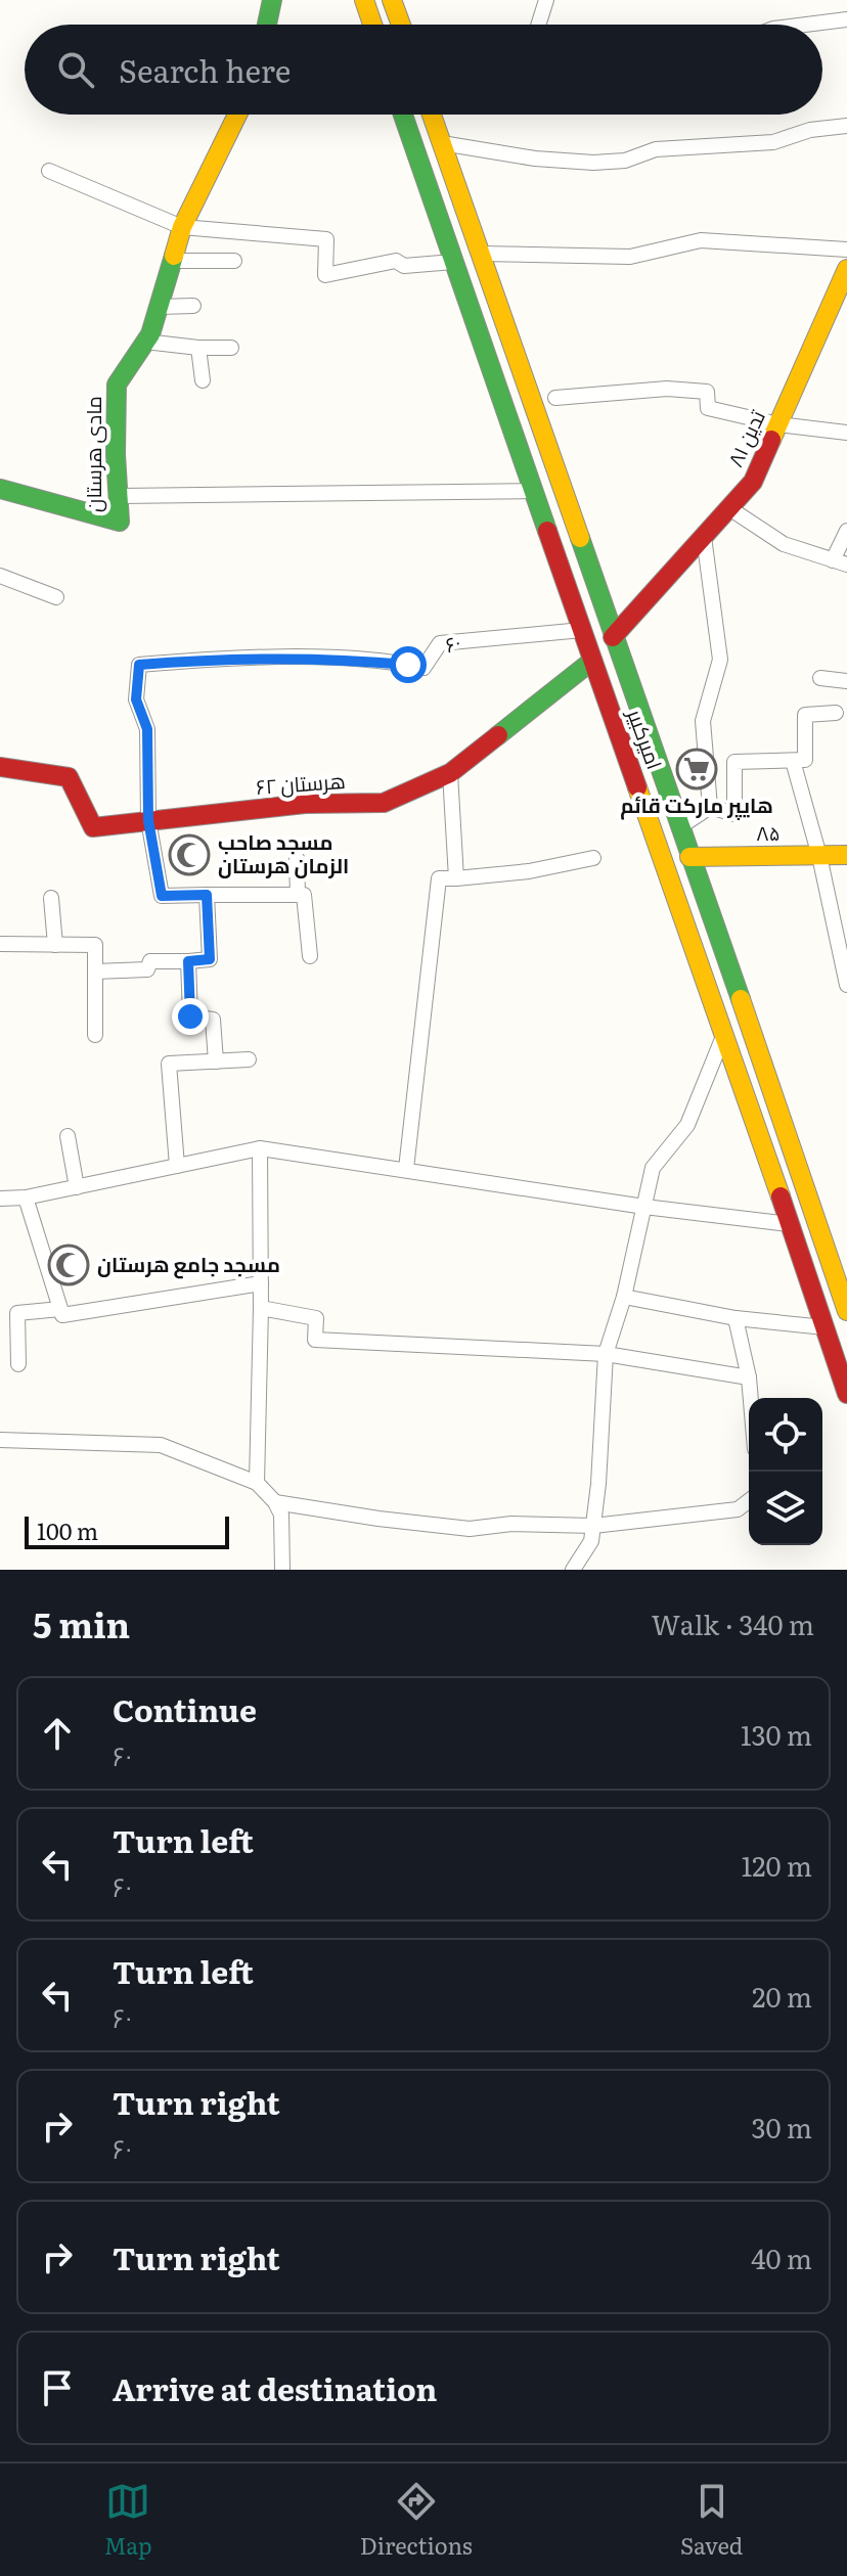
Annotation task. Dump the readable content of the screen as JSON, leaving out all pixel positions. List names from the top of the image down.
{
  "streets": {
    "main road": [
      "تدین ۸۱",
      "مادی هرستان",
      "امیرکبیر",
      "هرستان ۶۲",
      "۸۵"
    ],
    "street": ["۶۰"]
  },
  "crossings": [
    ["تدین ۸۱", "امیرکبیر"],
    ["۶۰", "امیرکبیر"],
    ["۶۰", "هرستان ۶۲"],
    ["امیرکبیر", "هرستان ۶۲"],
    ["امیرکبیر", "۸۵"]
  ],
  "places": {
    "supermarket": ["هایپر مارکت قائم"],
    "mosque": ["مسجد صاحب الزمان هرستان", "مسجد جامع هرستان"]
  },
  "scale_bar": "100 m",
  "page": {
    "search": "Search here",
    "scale": "100 m",
    "heading": ["5 min", "Walk · 340 m"],
    "list": [
      ["Continue", "۶۰", "130 m"],
      ["Turn left", "۶۰", "120 m"],
      ["Turn left", "۶۰", "20 m"],
      ["Turn right", "۶۰", "30 m"],
      ["Turn right", "40 m"],
      "Arrive at destination"
    ],
    "nav": ["Map", "Directions", "Saved"]
  }
}
